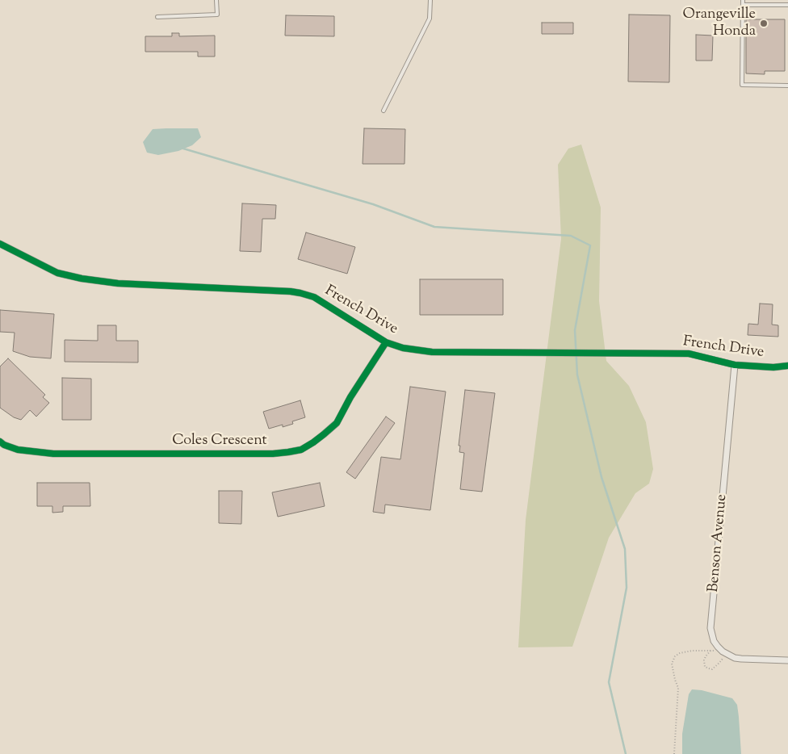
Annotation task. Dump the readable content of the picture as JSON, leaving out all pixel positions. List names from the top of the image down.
{
  "streets": {
    "street": ["French Drive", "Coles Crescent", "Benson Avenue"]
  },
  "crossings": [
    ["French Drive", "Coles Crescent"],
    ["French Drive", "Benson Avenue"]
  ],
  "places": ["Orangeville Honda"]
}
